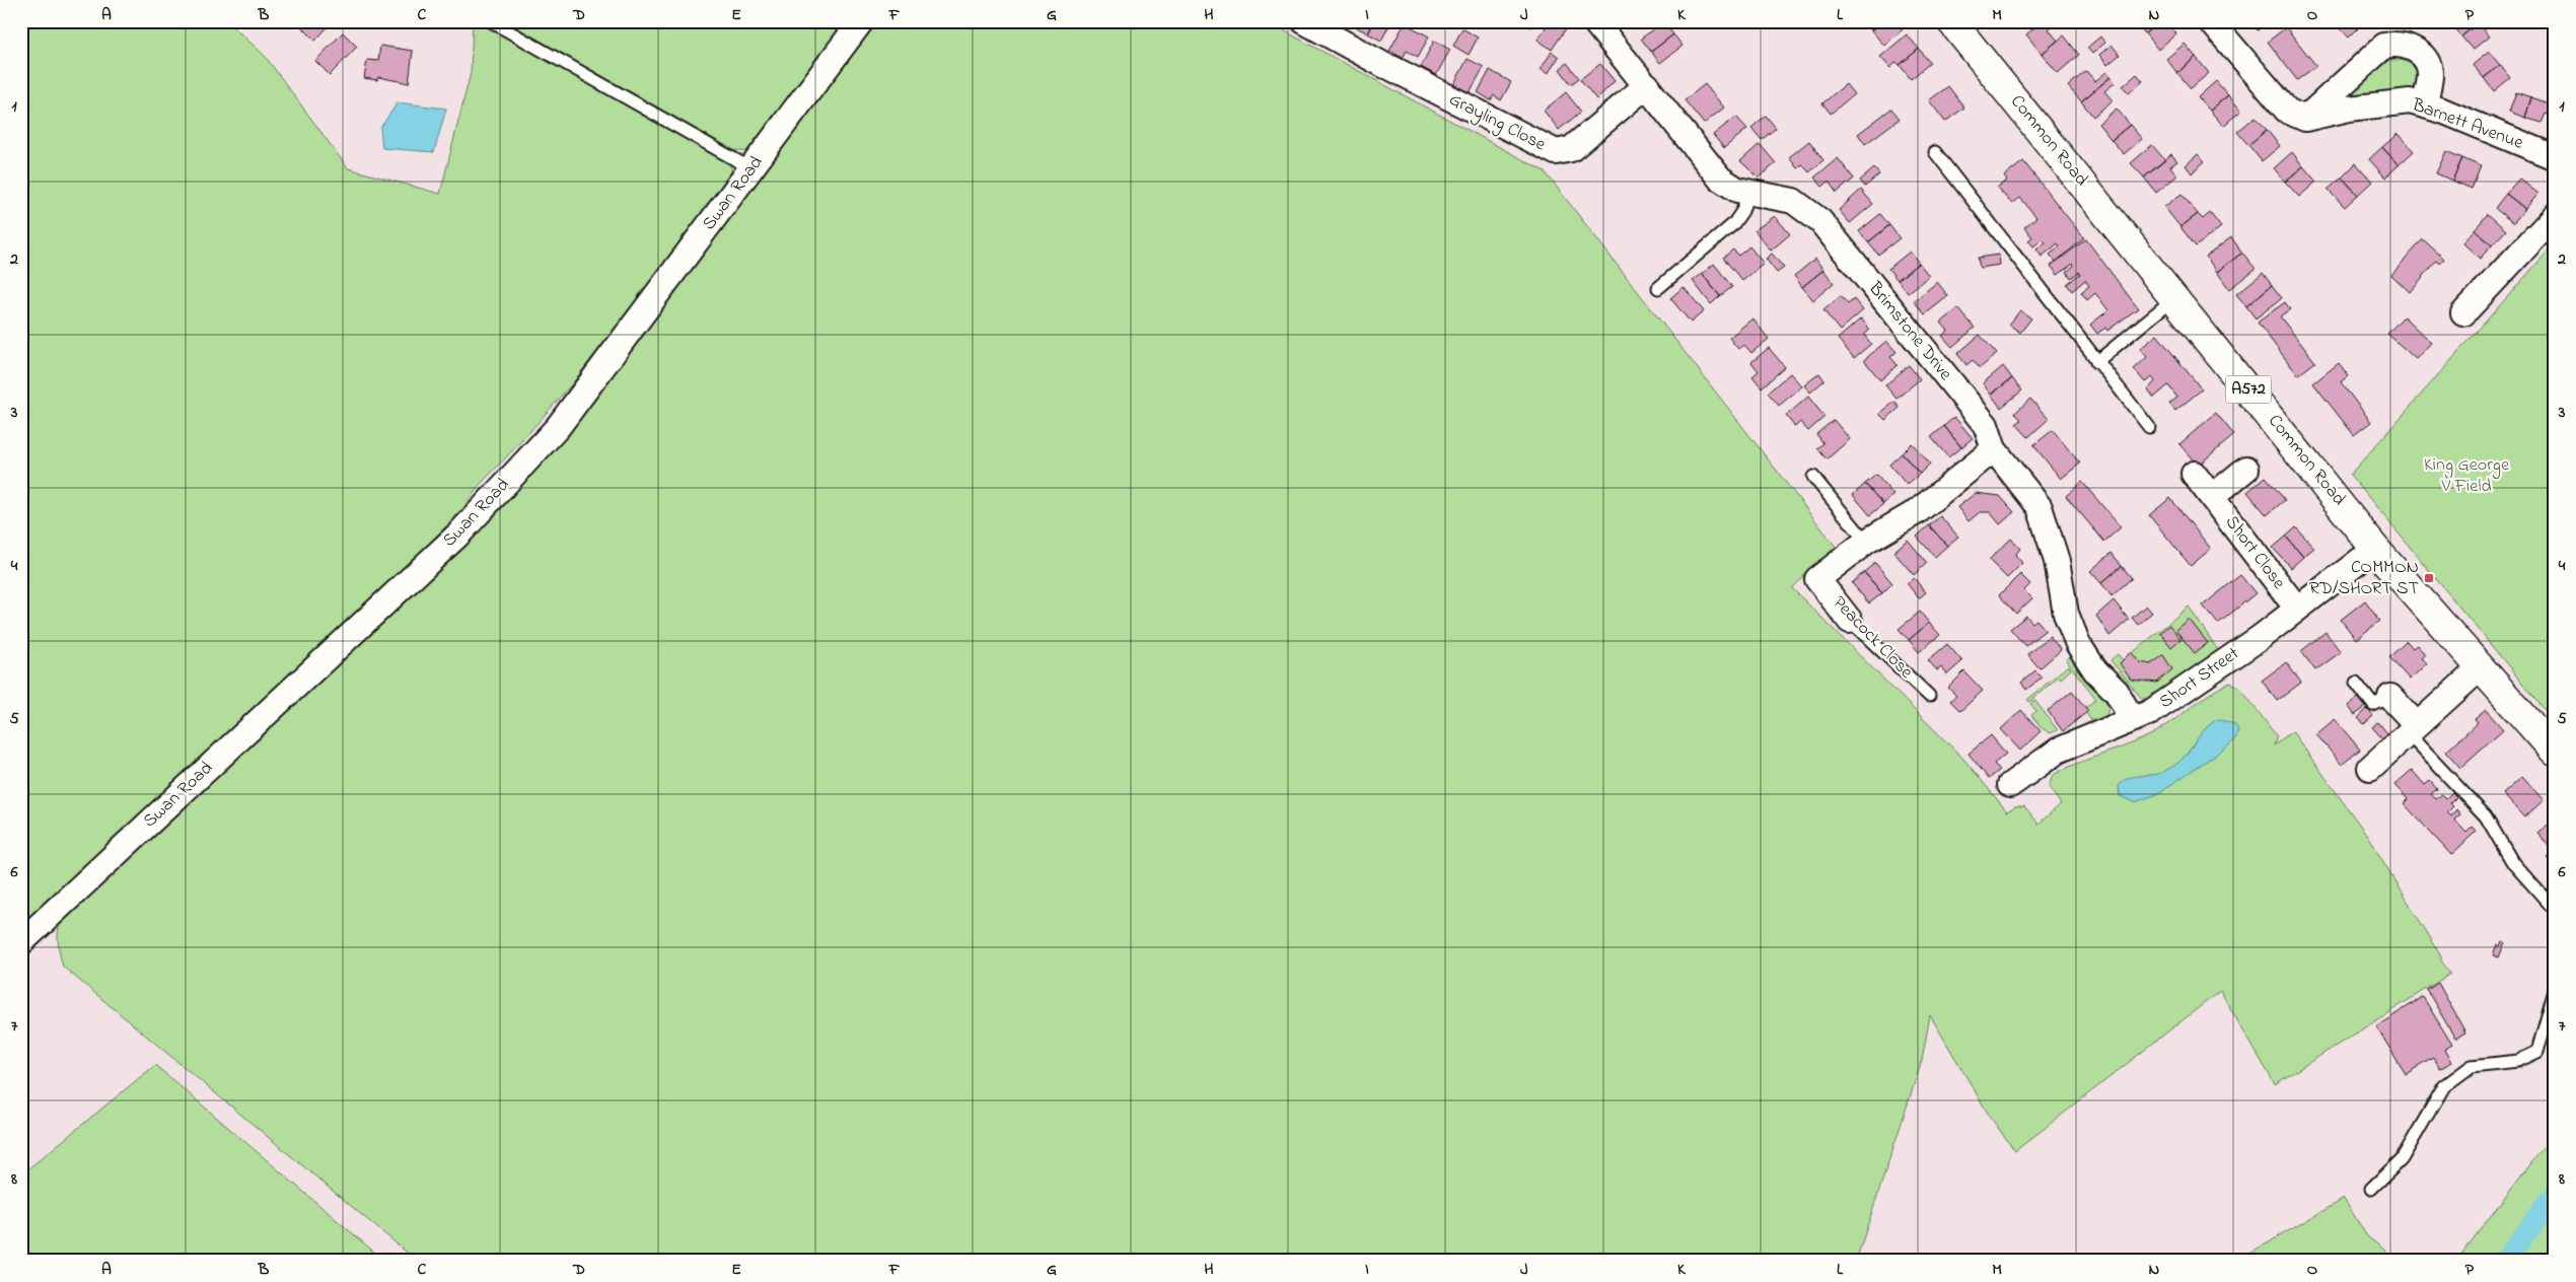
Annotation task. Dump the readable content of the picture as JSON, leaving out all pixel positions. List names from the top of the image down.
{
  "streets": {
    "main road": ["Common Road", "A572"],
    "street": [
      "Grayling Close",
      "Barnett Avenue",
      "Swan Road",
      "Brimstone Drive",
      "Short Close",
      "Peacock Close",
      "Short Street"
    ]
  },
  "crossings": [
    ["Grayling Close", "Brimstone Drive"],
    ["Common Road", "Short Street"],
    ["Brimstone Drive", "Peacock Close"],
    ["Brimstone Drive", "Short Street"],
    ["Short Close", "Short Street"]
  ],
  "parks": ["King George V Field"],
  "places": {
    "transit": ["COMMON RD/SHORT ST"]
  },
  "grid": {
    "columns": [
      "A",
      "B",
      "C",
      "D",
      "E",
      "F",
      "G",
      "H",
      "I",
      "J",
      "K",
      "L",
      "M",
      "N",
      "O",
      "P"
    ],
    "rows": [
      "1",
      "2",
      "3",
      "4",
      "5",
      "6",
      "7",
      "8"
    ]
  }
}
